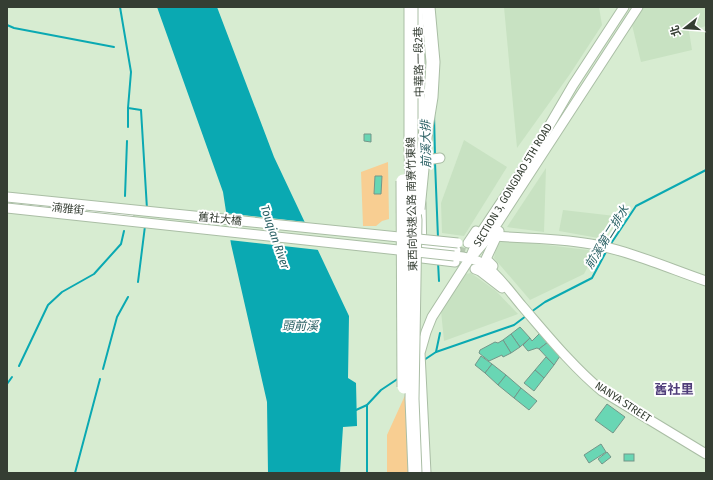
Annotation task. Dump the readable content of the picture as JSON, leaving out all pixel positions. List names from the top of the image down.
{
  "streets": {
    "highway": ["東西向快速公路 南寮竹東線"],
    "street": [
      "中華路一段2巷",
      "SECTION 3, GONGDAO 5TH ROAD",
      "湳雅街",
      "舊社大橋",
      "NANYA STREET"
    ]
  },
  "crossings": [
    ["SECTION 3, GONGDAO 5TH ROAD", "NANYA STREET"]
  ],
  "districts": ["舊社里"],
  "water": [
    "前溪大排",
    "Touqian River",
    "前溪第二排水",
    "頭前溪"
  ],
  "north": "left"
}
